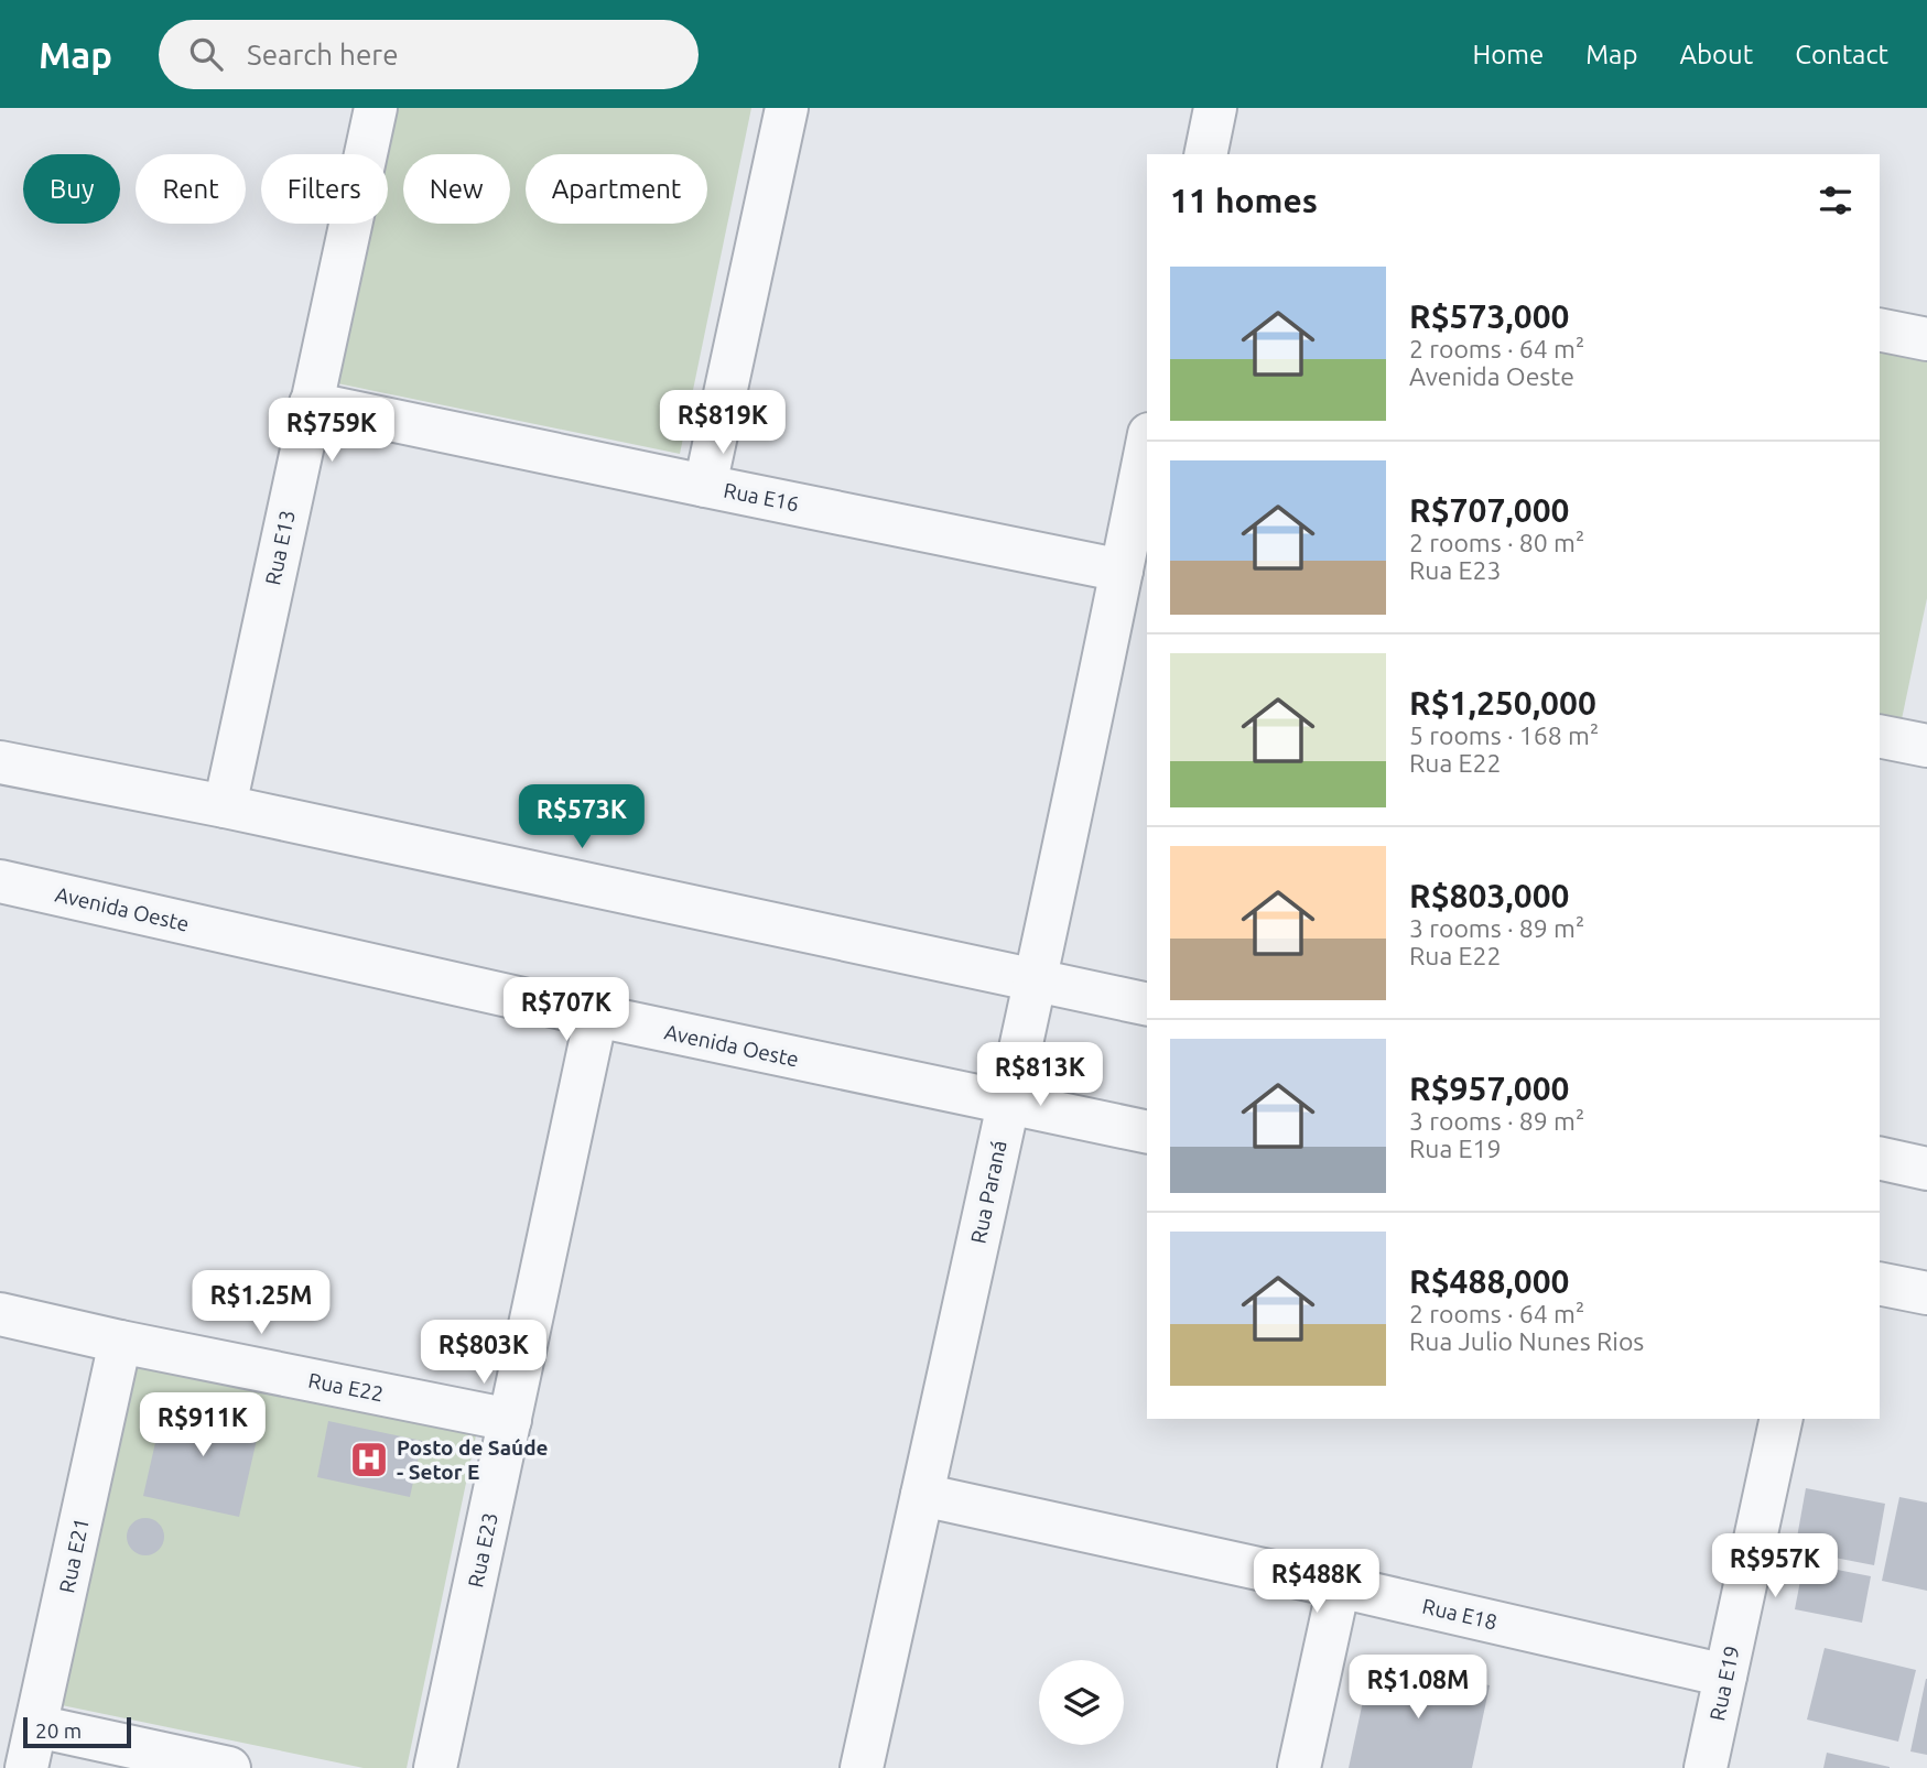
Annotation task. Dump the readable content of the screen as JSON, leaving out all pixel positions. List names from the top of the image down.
{
  "streets": {
    "street": [
      "Rua E16",
      "Rua E13",
      "Avenida Oeste",
      "Rua Paraná",
      "Rua E22",
      "Rua E23",
      "Rua E21",
      "Rua E18",
      "Rua E19"
    ]
  },
  "crossings": [
    ["Rua E16", "Rua E13"],
    ["Rua E16", "Rua Paraná"],
    ["Avenida Oeste", "Rua Paraná"],
    ["Avenida Oeste", "Rua E23"],
    ["Rua Paraná", "Rua E18"],
    ["Rua E22", "Rua E23"],
    ["Rua E22", "Rua E21"],
    ["Rua E18", "Rua E19"]
  ],
  "places": {
    "hospital": ["Posto de Saúde - Setor E"]
  },
  "scale_bar": "20 m",
  "page": {
    "header": "Map",
    "search": "Search here",
    "nav": [
      "Home",
      "Map",
      "About",
      "Contact"
    ],
    "chip": [
      "Buy",
      "Rent",
      "Filters",
      "New",
      "Apartment"
    ],
    "heading": "11 homes",
    "list": [
      {
        "name": "R$573,000",
        "note": "2 rooms · 64 m² · Avenida Oeste"
      },
      {
        "name": "R$707,000",
        "note": "2 rooms · 80 m² · Rua E23"
      },
      {
        "name": "R$1,250,000",
        "note": "5 rooms · 168 m² · Rua E22"
      },
      {
        "name": "R$803,000",
        "note": "3 rooms · 89 m² · Rua E22"
      },
      {
        "name": "R$957,000",
        "note": "3 rooms · 89 m² · Rua E19"
      },
      {
        "name": "R$488,000",
        "note": "2 rooms · 64 m² · Rua Julio Nunes Rios"
      }
    ],
    "price": [
      "R$819K",
      "R$759K",
      "R$573K",
      "R$707K",
      "R$813K",
      "R$1.25M",
      "R$803K",
      "R$911K",
      "R$957K",
      "R$488K",
      "R$1.08M"
    ],
    "scale": "20 m"
  }
}
